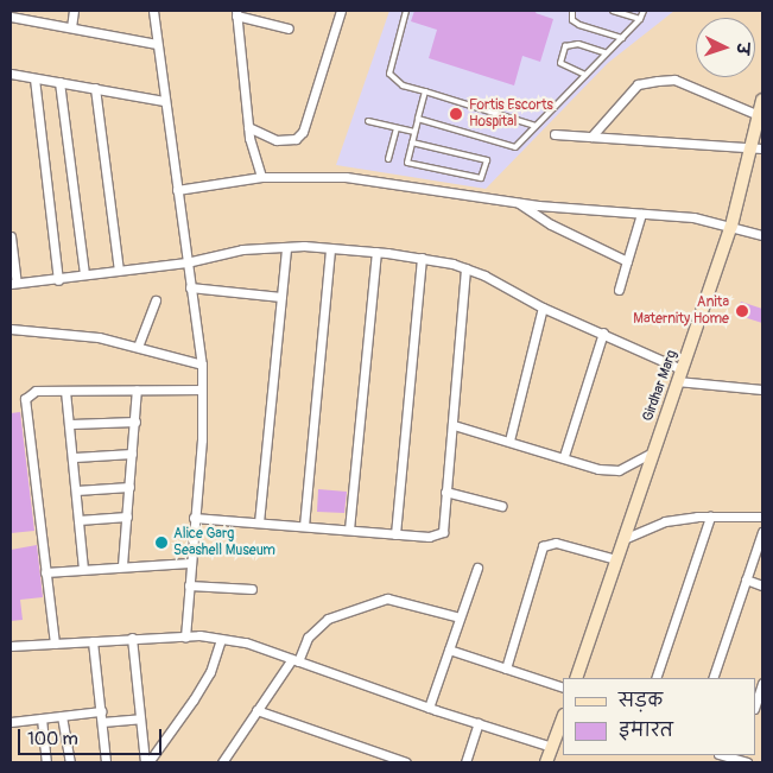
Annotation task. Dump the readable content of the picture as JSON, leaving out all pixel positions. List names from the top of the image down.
{
  "streets": {
    "street": ["Girdhar Marg"]
  },
  "places": ["Fortis Escorts Hospital", "Anita Maternity Home", "Alice Garg Seashell Museum"],
  "legend": ["सड़क", "इमारत"],
  "scale_bar": "100 m",
  "north": "right"
}
